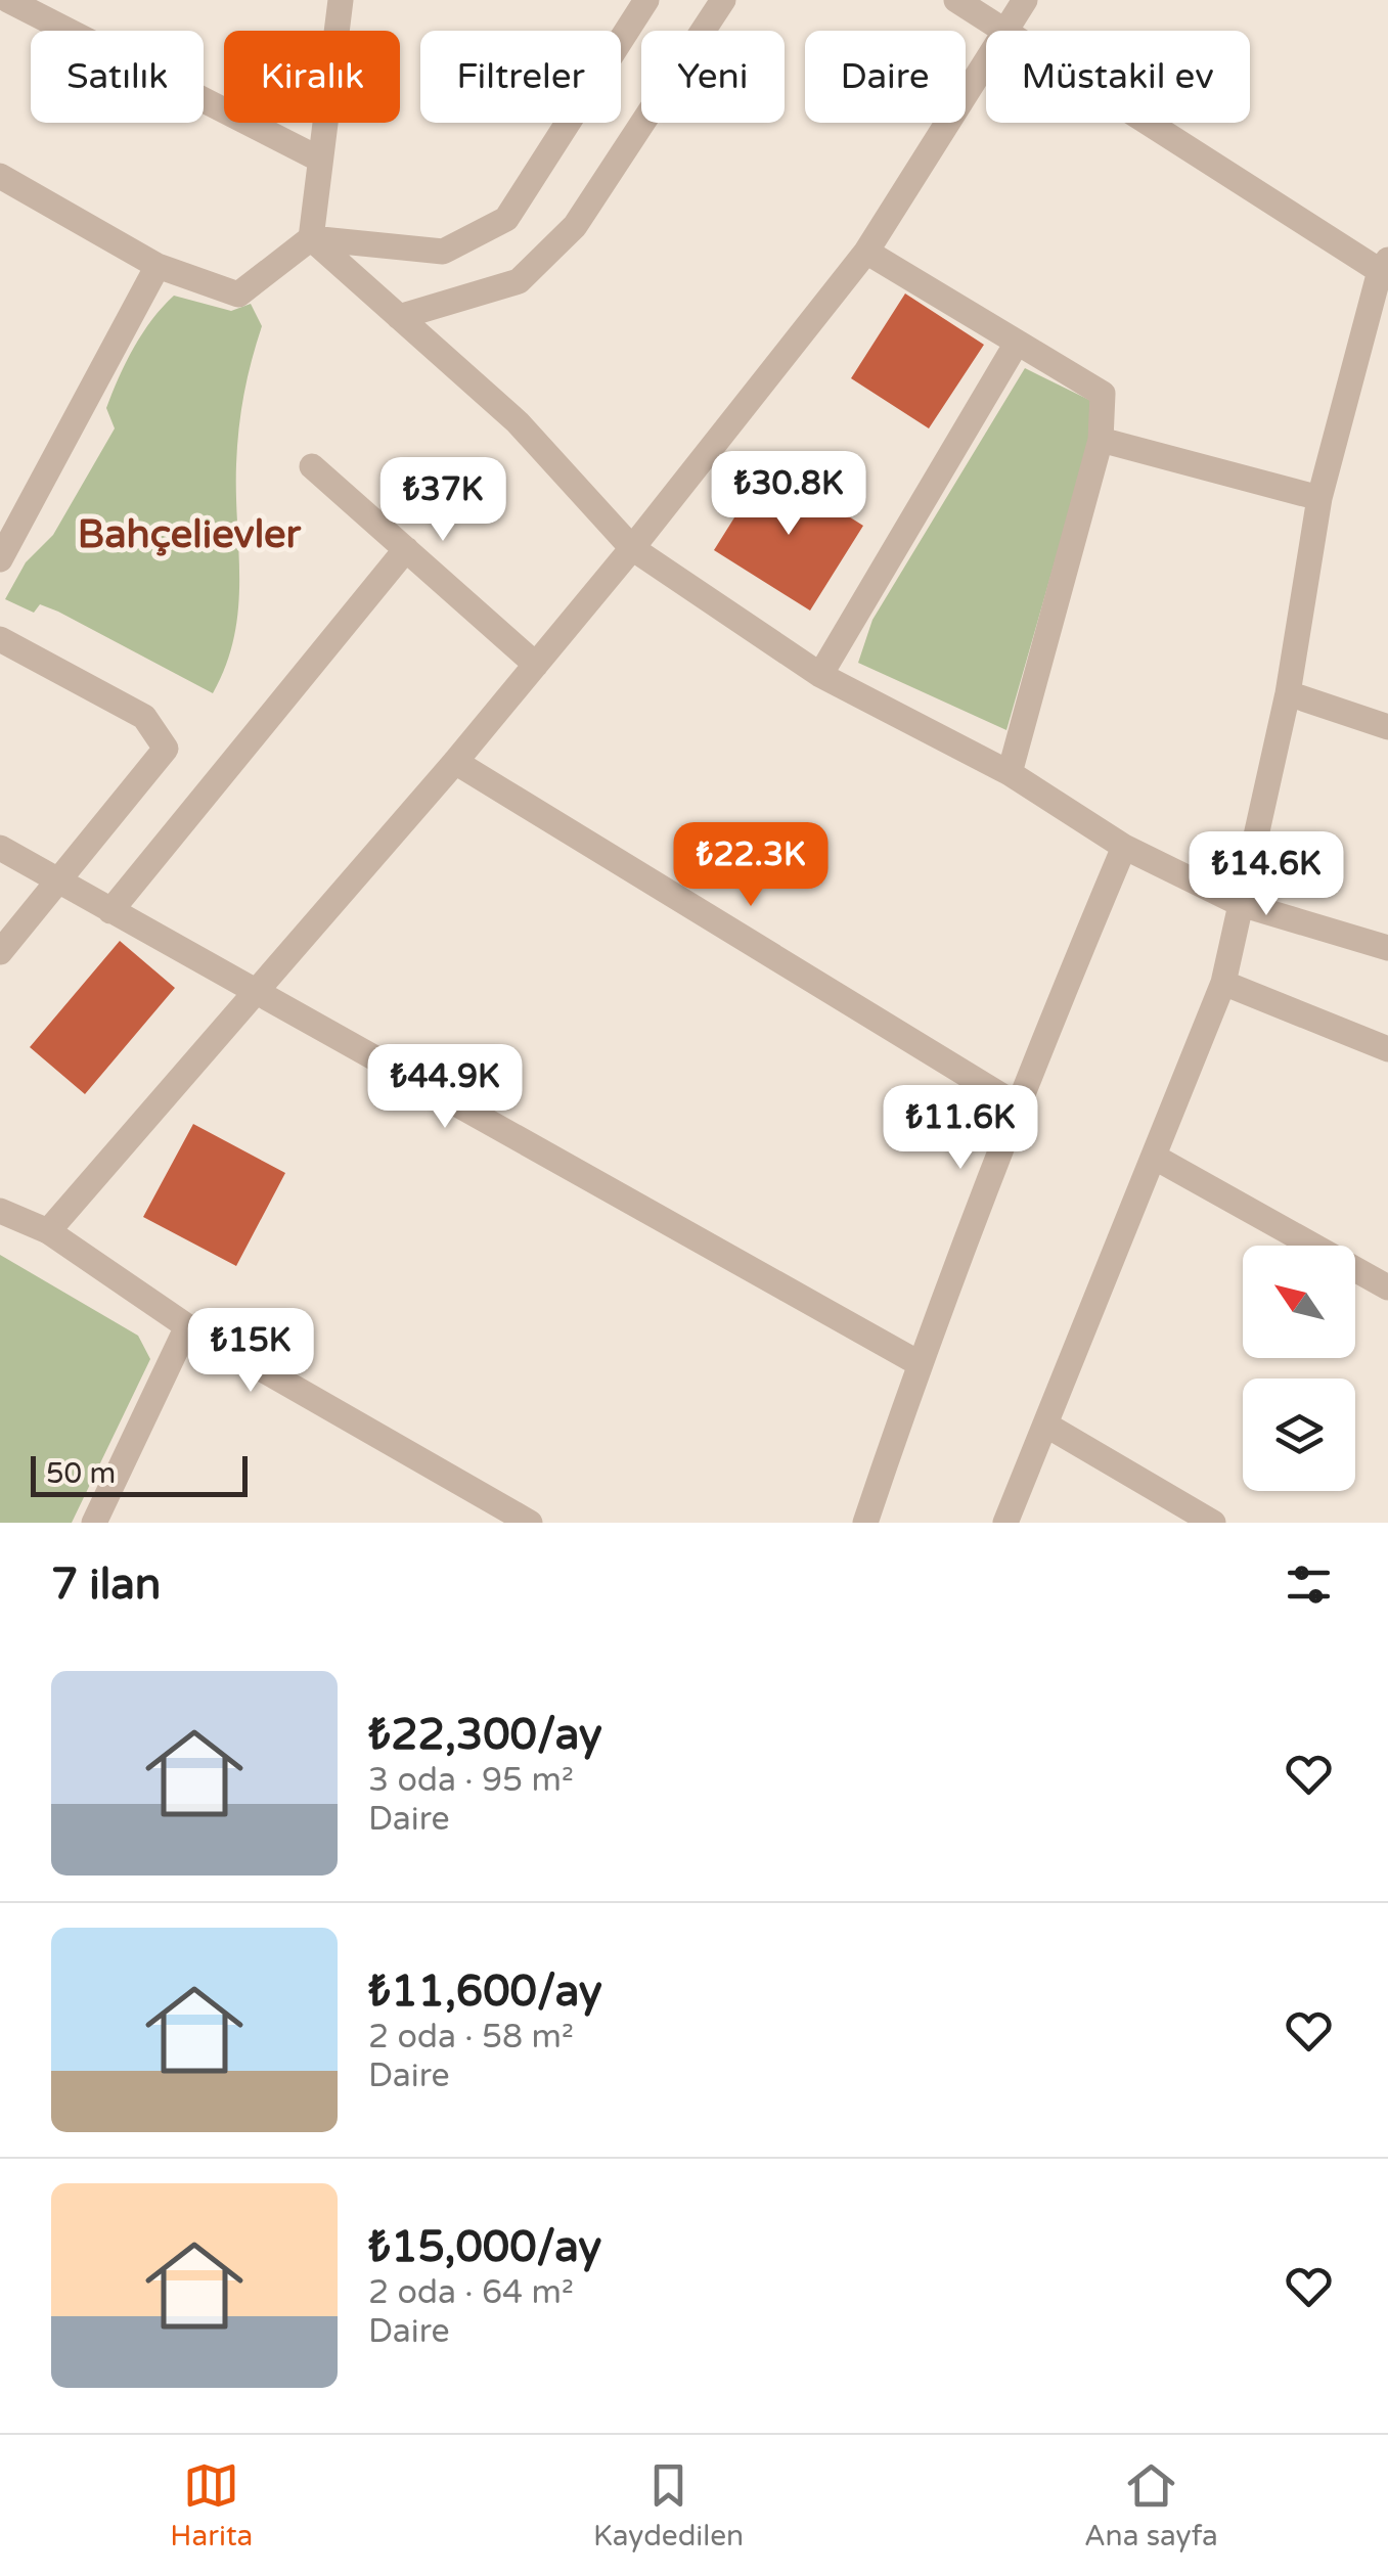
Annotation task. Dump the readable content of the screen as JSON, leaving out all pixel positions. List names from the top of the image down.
{
  "districts": ["Bahçelievler"],
  "scale_bar": "50 m",
  "north": "top left",
  "page": {
    "chip": [
      "Satılık",
      "Kiralık",
      "Filtreler",
      "Yeni",
      "Daire",
      "Müstakil ev"
    ],
    "price": [
      "₺30.8K",
      "₺37K",
      "₺22.3K",
      "₺14.6K",
      "₺44.9K",
      "₺11.6K",
      "₺15K"
    ],
    "scale": "50 m",
    "heading": "7 ilan",
    "list": [
      {
        "name": "₺22,300/ay",
        "note": "3 oda · 95 m² · Daire"
      },
      {
        "name": "₺11,600/ay",
        "note": "2 oda · 58 m² · Daire"
      },
      {
        "name": "₺15,000/ay",
        "note": "2 oda · 64 m² · Daire"
      }
    ],
    "tabs": ["Harita", "Kaydedilen", "Ana sayfa"]
  }
}
